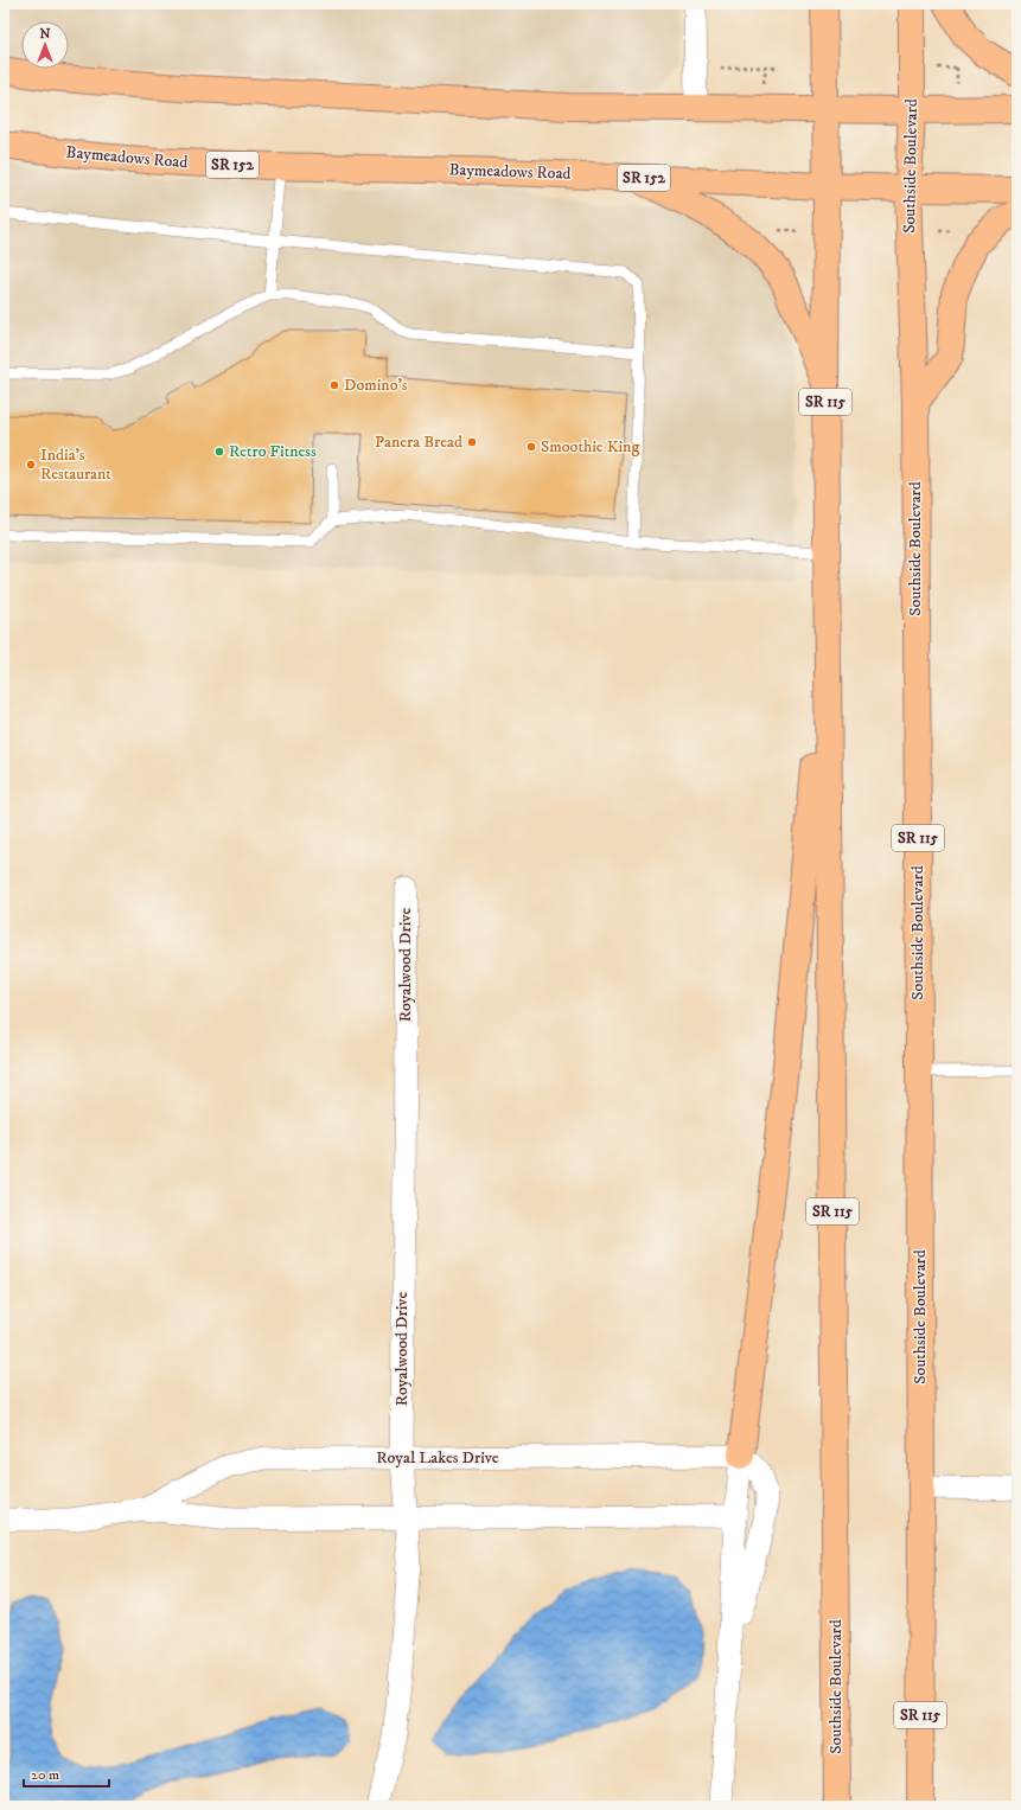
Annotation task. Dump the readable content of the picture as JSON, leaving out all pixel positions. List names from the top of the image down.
{
  "streets": {
    "main road": [
      "Baymeadows Road",
      "SR 152",
      "Southside Boulevard",
      "SR 115"
    ],
    "street": ["Royalwood Drive", "Royal Lakes Drive"]
  },
  "crossings": [
    ["Baymeadows Road", "Southside Boulevard"],
    ["Royalwood Drive", "Royal Lakes Drive"]
  ],
  "places": [
    "Domino's",
    "Panera Bread",
    "Smoothie King",
    "Retro Fitness",
    "India's Restaurant"
  ],
  "scale_bar": "20 m",
  "north": "top"
}
